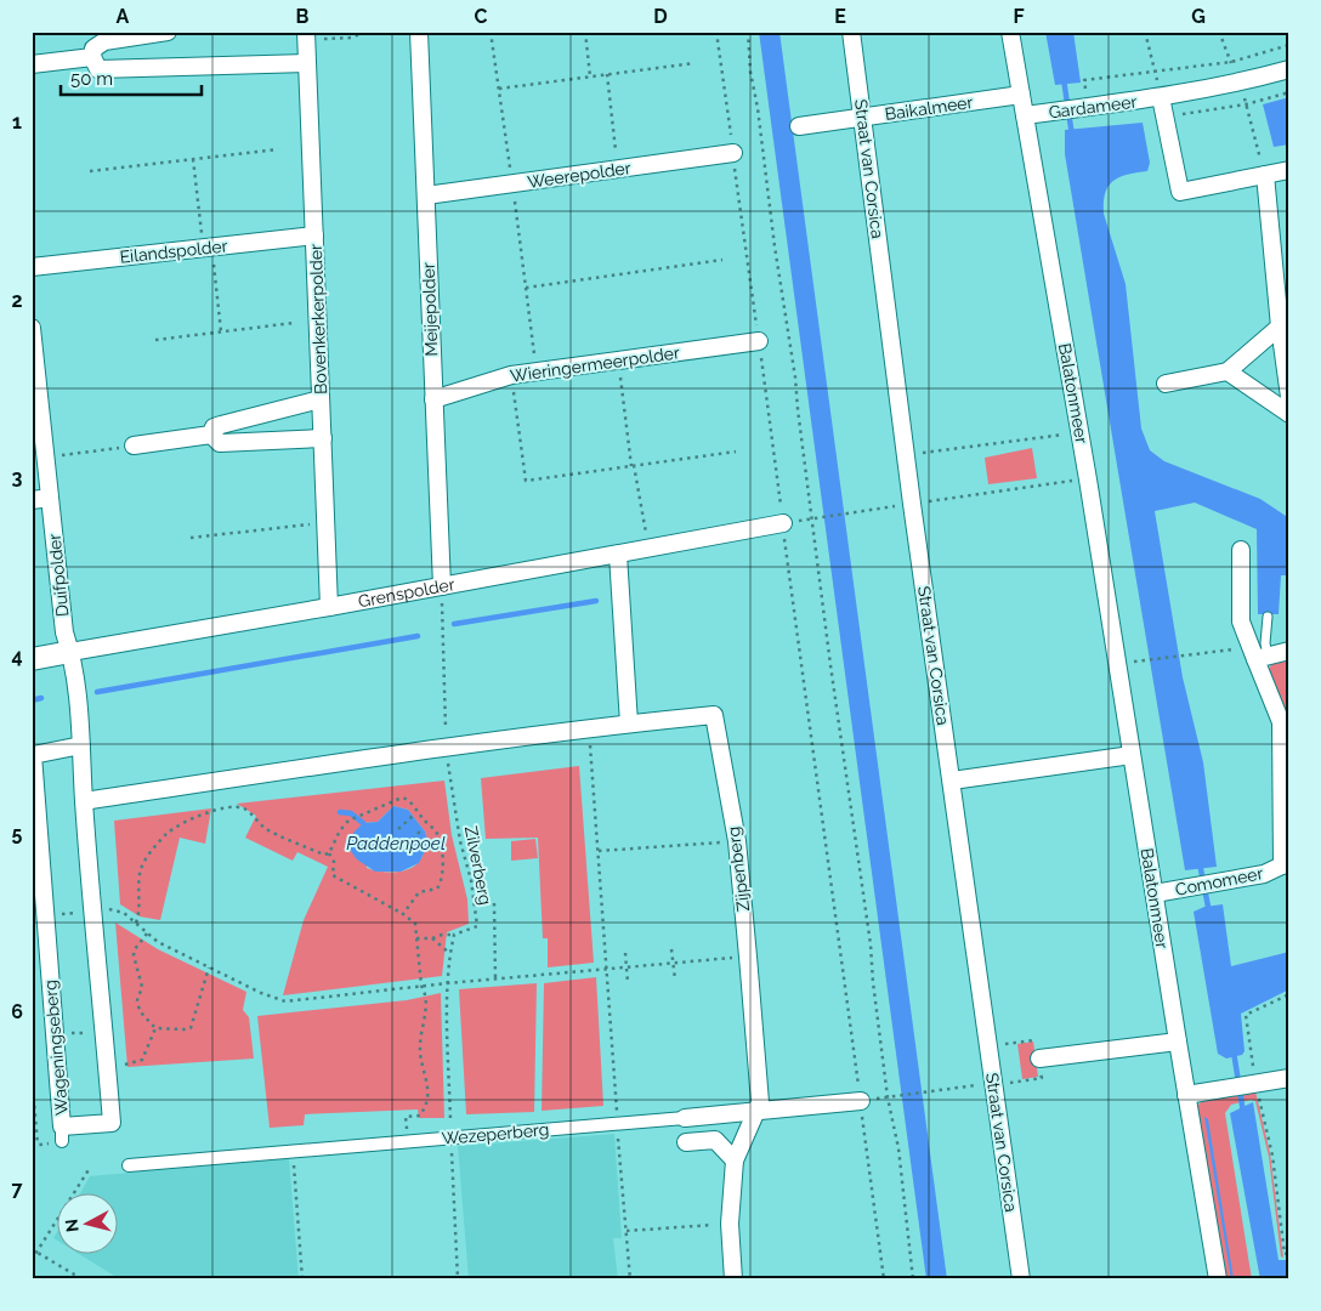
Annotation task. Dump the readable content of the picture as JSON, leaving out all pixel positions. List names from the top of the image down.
{
  "streets": {
    "street": [
      "Gardameer",
      "Baikalmeer",
      "Straat van Corsica",
      "Weerepolder",
      "Eilandspolder",
      "Meijepolder",
      "Bovenkerkerpolder",
      "Wieringermeerpolder",
      "Balatonmeer",
      "Duifpolder",
      "Grenspolder",
      "Zijpenberg",
      "Comomeer",
      "Wageningseberg",
      "Wezeperberg"
    ],
    "path": ["Zilverberg"]
  },
  "crossings": [
    ["Gardameer", "Balatonmeer"],
    ["Baikalmeer", "Straat van Corsica"],
    ["Baikalmeer", "Balatonmeer"],
    ["Weerepolder", "Meijepolder"],
    ["Eilandspolder", "Bovenkerkerpolder"],
    ["Meijepolder", "Wieringermeerpolder"],
    ["Meijepolder", "Grenspolder"],
    ["Meijepolder", "Zilverberg"],
    ["Bovenkerkerpolder", "Grenspolder"],
    ["Balatonmeer", "Comomeer"],
    ["Duifpolder", "Grenspolder"],
    ["Duifpolder", "Wageningseberg"],
    ["Grenspolder", "Zilverberg"],
    ["Grenspolder", "Wageningseberg"],
    ["Zilverberg", "Zijpenberg"],
    ["Zijpenberg", "Wezeperberg"]
  ],
  "water": ["Paddenpoel"],
  "scale_bar": "50 m",
  "north": "left",
  "grid": {
    "columns": [
      "A",
      "B",
      "C",
      "D",
      "E",
      "F",
      "G"
    ],
    "rows": [
      "1",
      "2",
      "3",
      "4",
      "5",
      "6",
      "7"
    ]
  }
}
